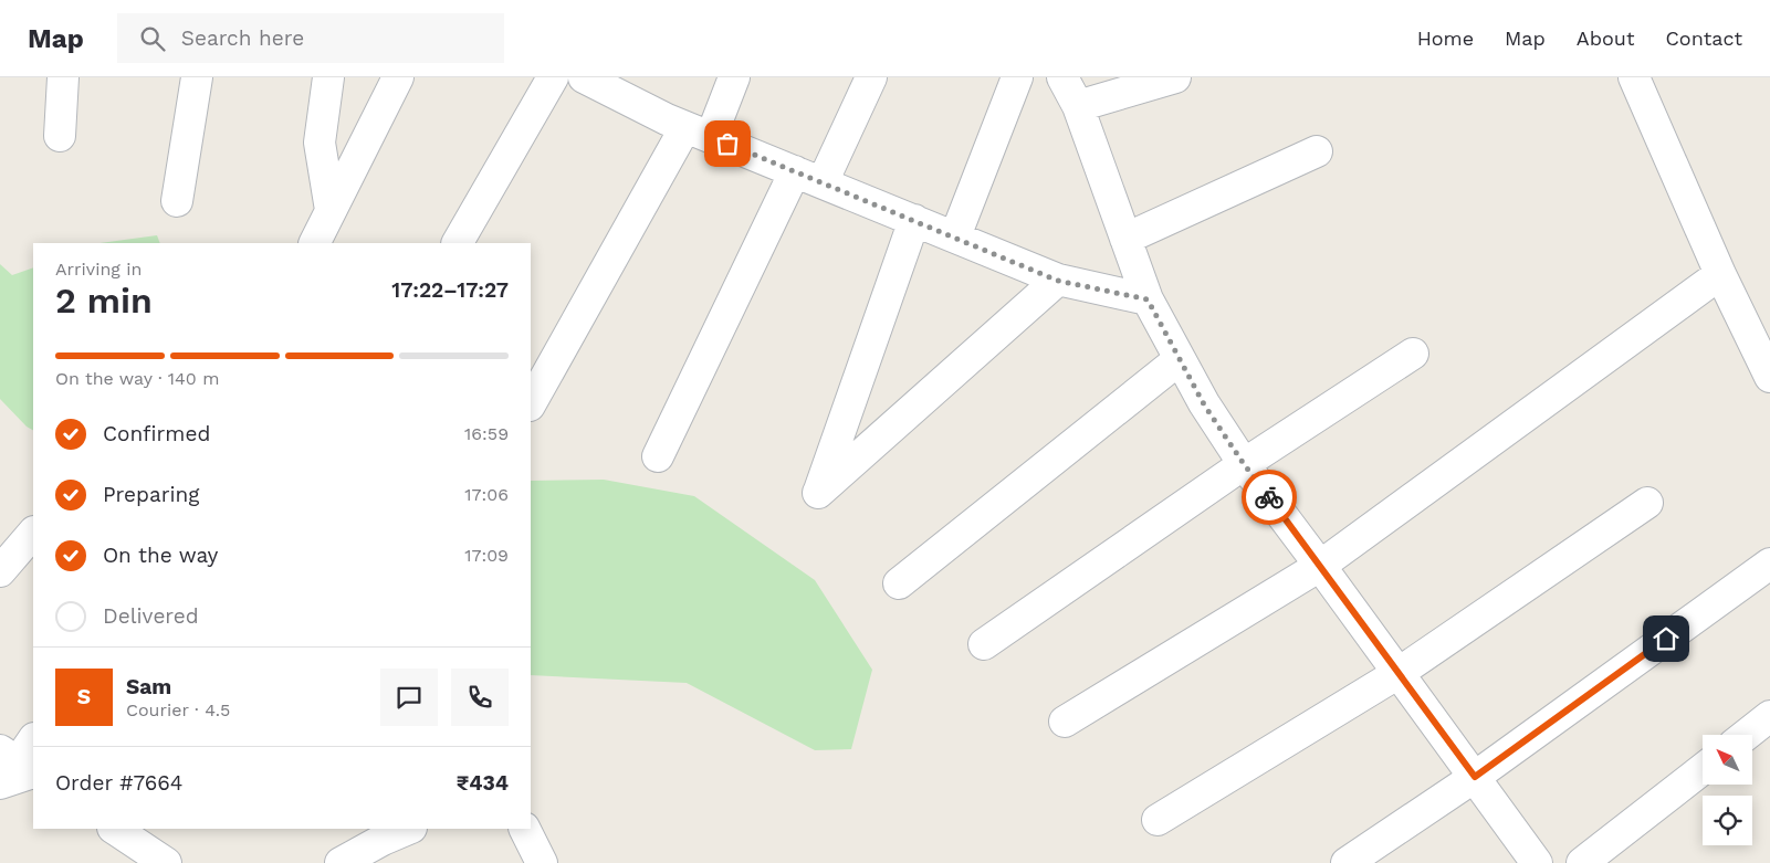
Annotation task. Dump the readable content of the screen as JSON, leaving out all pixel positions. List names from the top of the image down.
{
  "north": "top left",
  "page": {
    "header": "Map",
    "search": "Search here",
    "nav": [
      "Home",
      "Map",
      "About",
      "Contact"
    ],
    "heading": ["2 min", "Arriving in", "17:22–17:27"],
    "panel": [
      "Sam",
      "Courier · 4.5",
      "Order #7664",
      "₹434"
    ],
    "bar": "On the way · 140 m",
    "list": [
      ["Confirmed", "16:59"],
      ["Preparing", "17:06"],
      ["On the way", "17:09"],
      "Delivered"
    ],
    "round": "S"
  }
}
